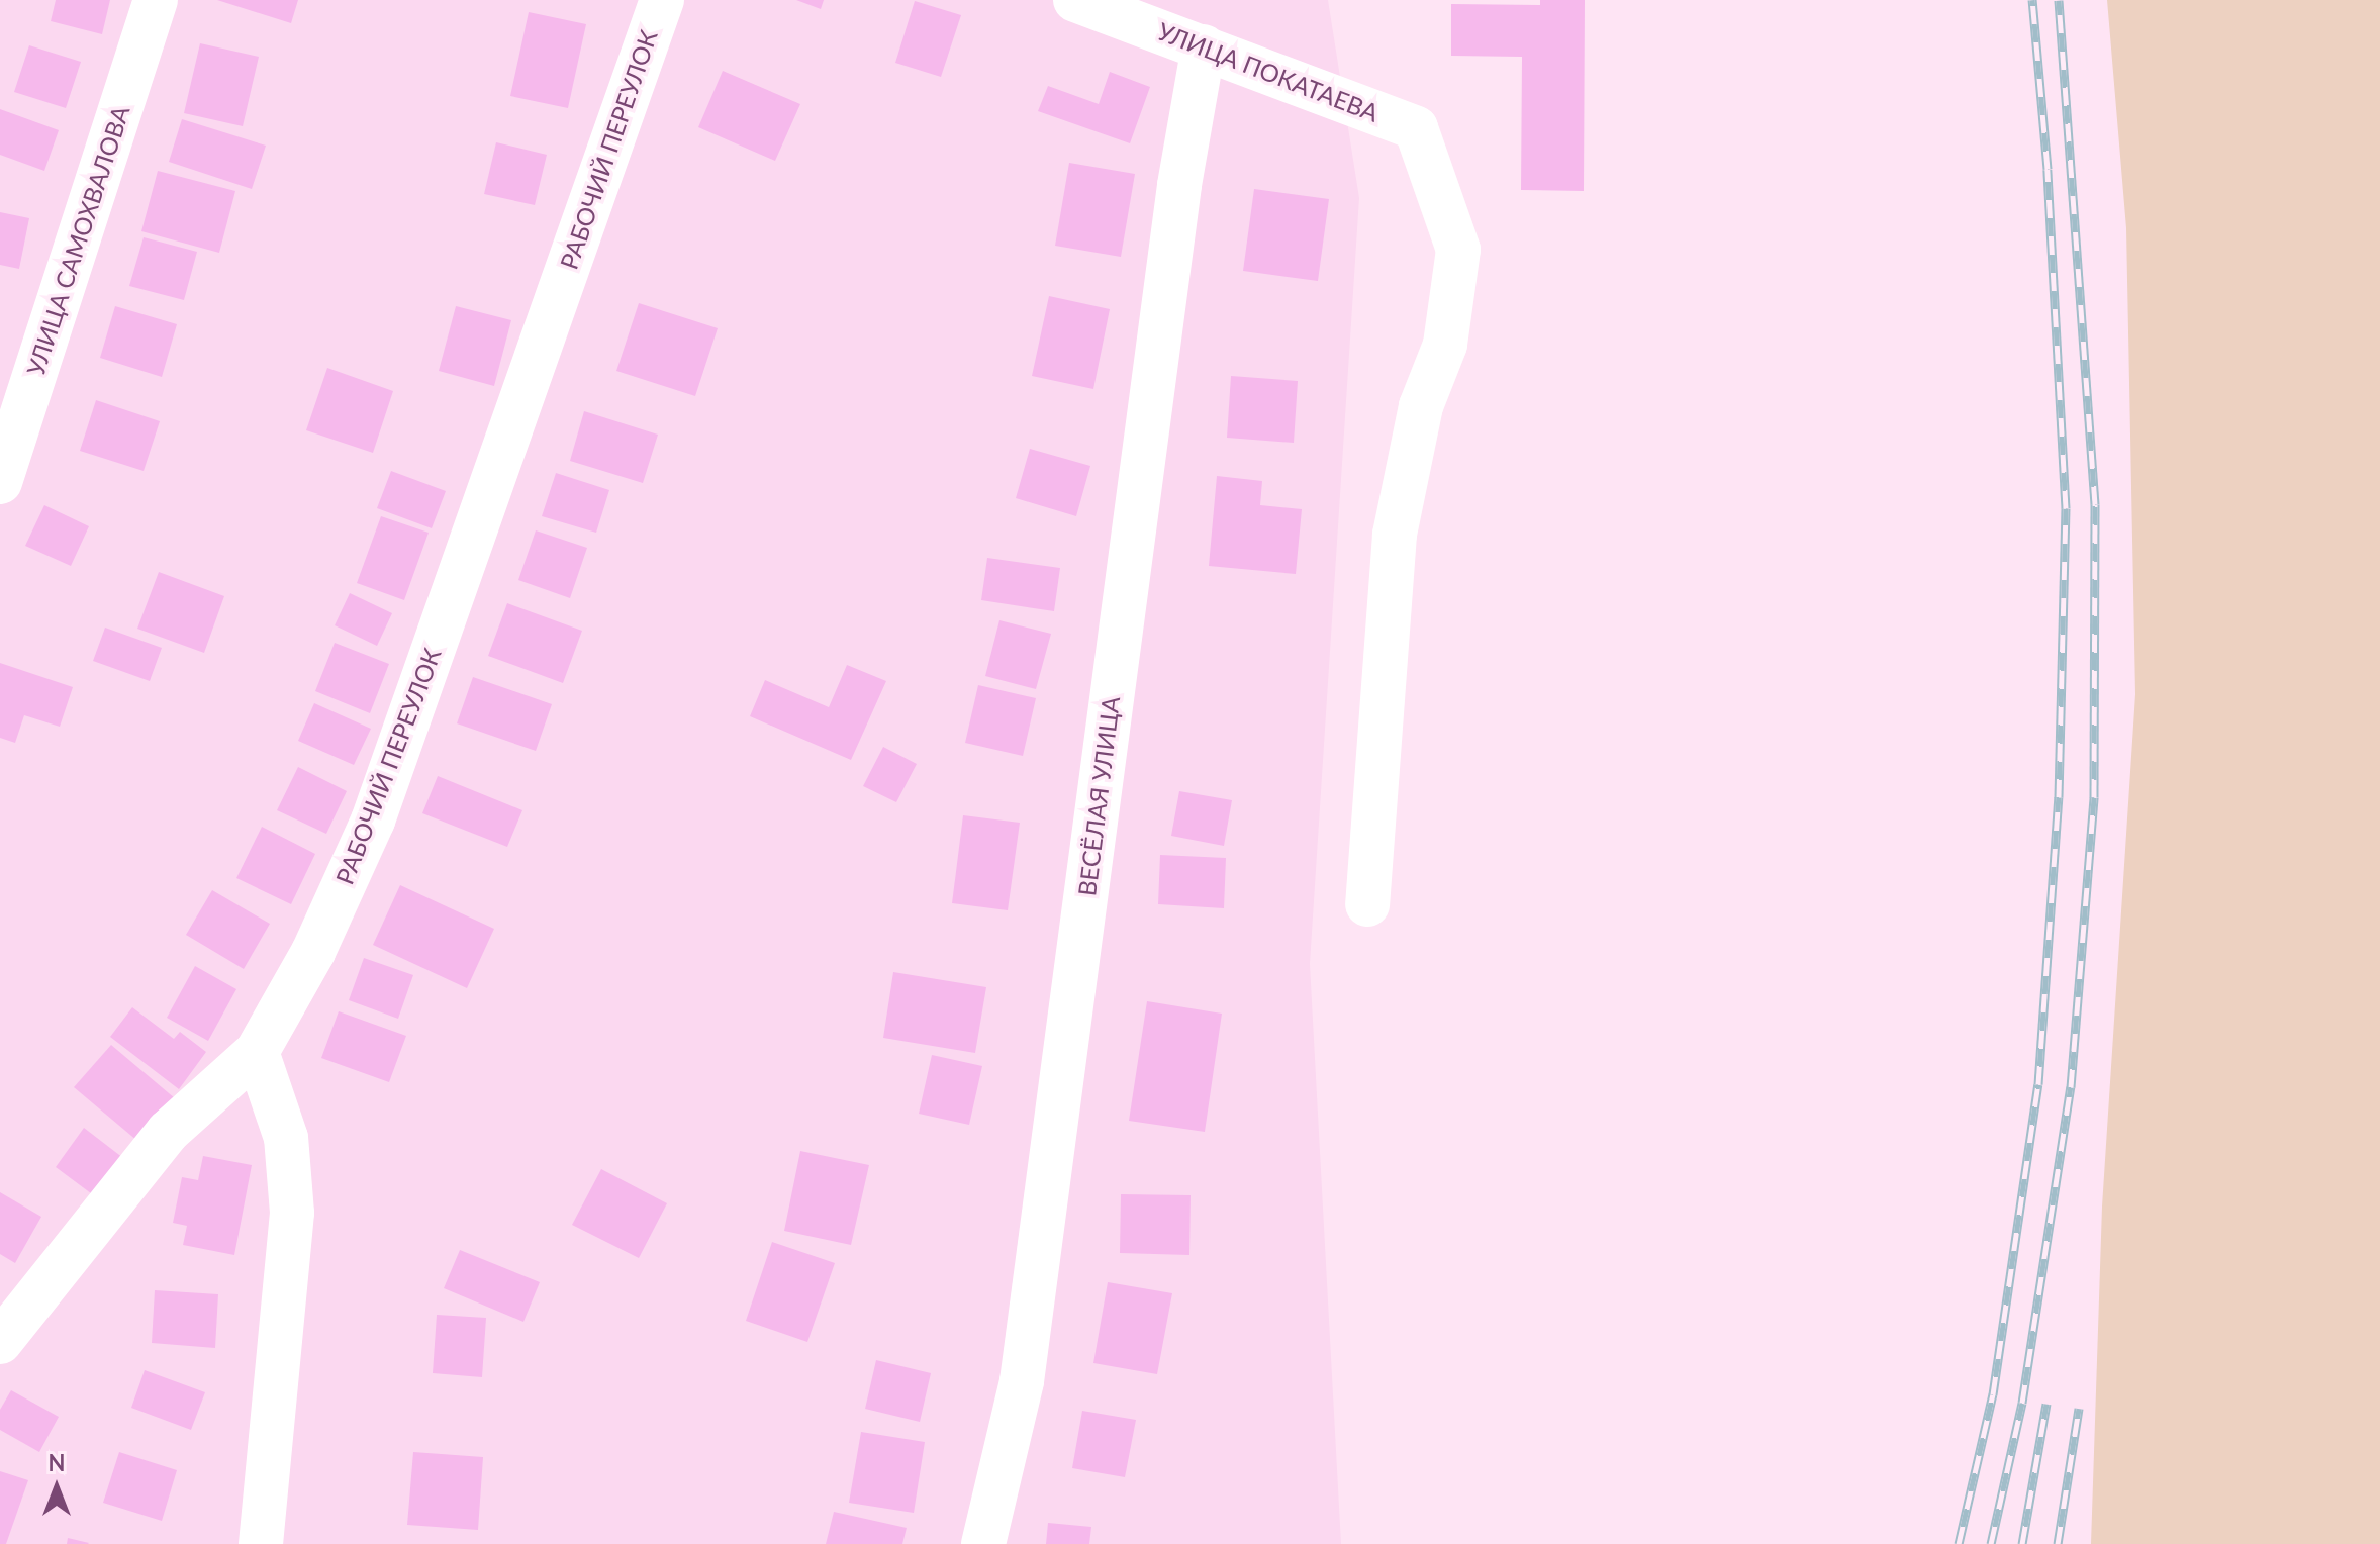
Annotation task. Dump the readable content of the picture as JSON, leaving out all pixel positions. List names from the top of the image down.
{
  "streets": {
    "street": [
      "УЛИЦА ПОКАТАЕВА",
      "РАБОЧИЙ ПЕРЕУЛОК",
      "УЛИЦА САМОХВАЛОВА",
      "ВЕСЁЛАЯ УЛИЦА"
    ]
  },
  "crossings": [
    ["УЛИЦА ПОКАТАЕВА", "ВЕСЁЛАЯ УЛИЦА"]
  ],
  "north": "top"
}
